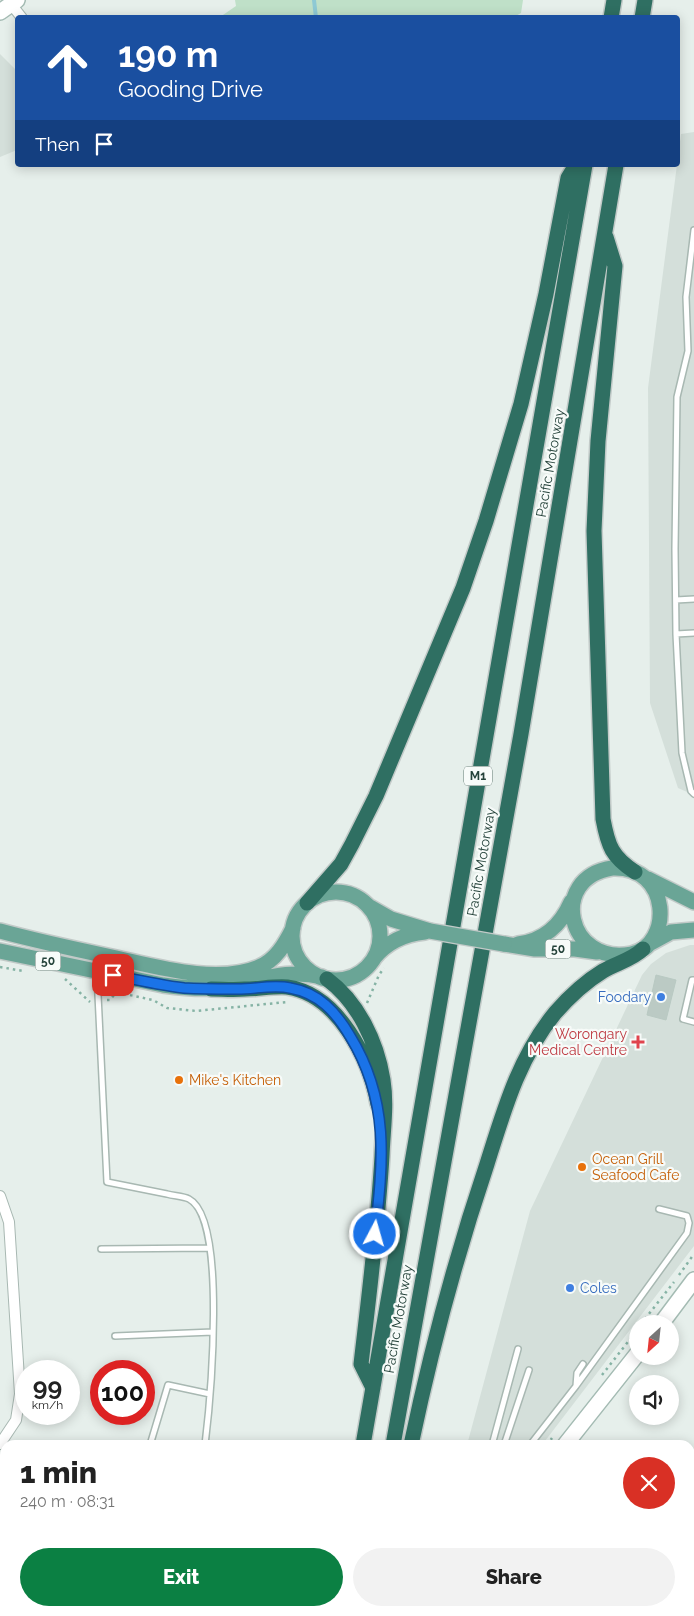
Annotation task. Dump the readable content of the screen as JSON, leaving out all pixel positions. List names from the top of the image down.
{
  "streets": {
    "highway": ["Pacific Motorway", "M1"],
    "main road": ["50"]
  },
  "places": {
    "other": [
      "Foodary",
      "Mike's Kitchen",
      "Ocean Grill Seafood Cafe",
      "Coles"
    ],
    "health": ["Worongary Medical Centre"]
  },
  "north": "bottom left",
  "page": {
    "turn": ["190 m", "Gooding Drive"],
    "then": "Then",
    "speed": "99 km/h",
    "limit": "100",
    "heading": ["1 min", "240 m · 08:31"],
    "buttons": ["Exit", "Share"]
  }
}
